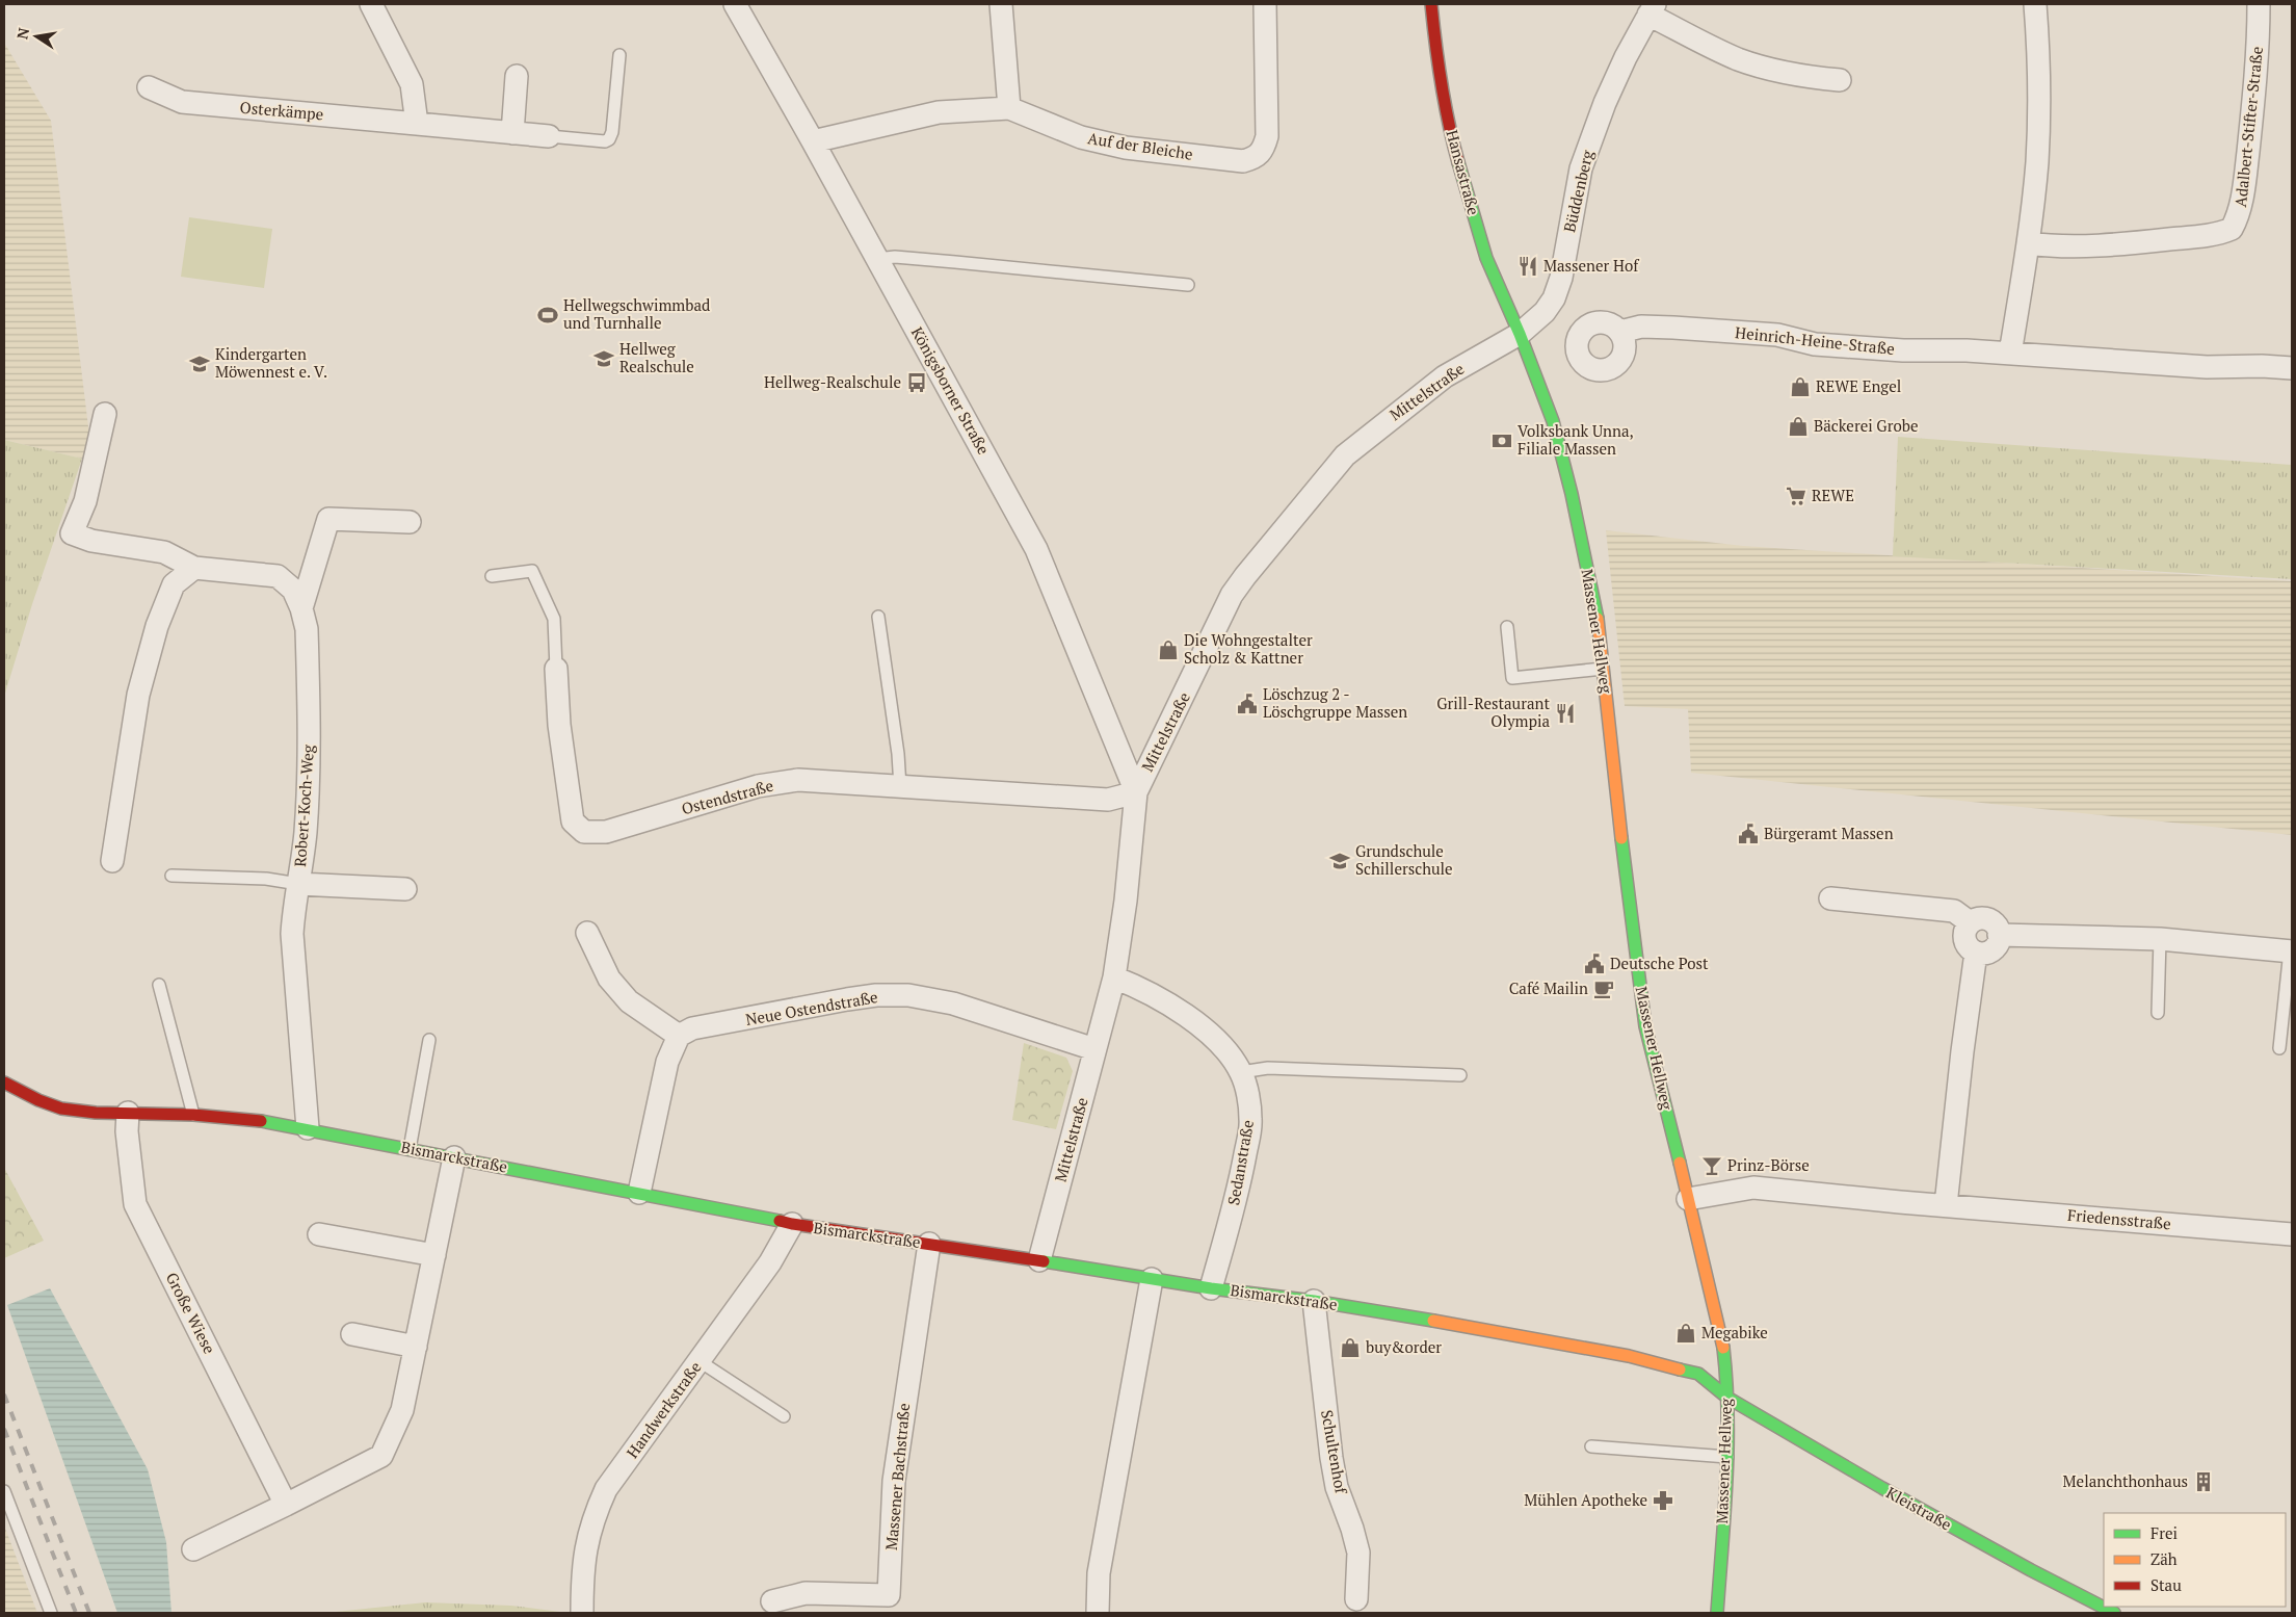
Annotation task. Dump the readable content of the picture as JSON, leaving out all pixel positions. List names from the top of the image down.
{
  "streets": {
    "main road": [
      "Hansastraße",
      "Massener Hellweg",
      "Bismarckstraße",
      "Kleistraße"
    ],
    "street": [
      "Osterkämpe",
      "Adalbert-Stifter-Straße",
      "Auf der Bleiche",
      "Büddenberg",
      "Heinrich-Heine-Straße",
      "Königsborner Straße",
      "Mittelstraße",
      "Ostendstraße",
      "Robert-Koch-Weg",
      "Neue Ostendstraße",
      "Sedanstraße",
      "Friedensstraße",
      "Große Wiese",
      "Handwerkstraße",
      "Schultenhof",
      "Massener Bachstraße"
    ]
  },
  "crossings": [
    ["Auf der Bleiche", "Königsborner Straße"],
    ["Hansastraße", "Büddenberg"],
    ["Hansastraße", "Mittelstraße"],
    ["Hansastraße", "Massener Hellweg"],
    ["Büddenberg", "Mittelstraße"],
    ["Büddenberg", "Massener Hellweg"],
    ["Königsborner Straße", "Mittelstraße"],
    ["Königsborner Straße", "Ostendstraße"],
    ["Mittelstraße", "Massener Hellweg"],
    ["Mittelstraße", "Ostendstraße"],
    ["Mittelstraße", "Neue Ostendstraße"],
    ["Mittelstraße", "Bismarckstraße"],
    ["Mittelstraße", "Sedanstraße"],
    ["Massener Hellweg", "Bismarckstraße"],
    ["Massener Hellweg", "Friedensstraße"],
    ["Massener Hellweg", "Kleistraße"],
    ["Robert-Koch-Weg", "Bismarckstraße"],
    ["Bismarckstraße", "Sedanstraße"],
    ["Bismarckstraße", "Große Wiese"],
    ["Bismarckstraße", "Handwerkstraße"],
    ["Bismarckstraße", "Schultenhof"],
    ["Bismarckstraße", "Massener Bachstraße"],
    ["Bismarckstraße", "Kleistraße"]
  ],
  "places": {
    "restaurant": ["Massener Hof", "Grill-Restaurant Olympia"],
    "sports": ["Hellwegschwimmbad und Turnhalle"],
    "school or university": ["Hellweg Realschule", "Kindergarten Möwennest e. V.", "Grundschule Schillerschule"],
    "bus stop": ["Hellweg-Realschule"],
    "shop": [
      "REWE Engel",
      "Bäckerei Grobe",
      "Die Wohngestalter Scholz & Kattner",
      "Megabike",
      "buy&order"
    ],
    "bank": ["Volksbank Unna, Filiale Massen"],
    "supermarket": ["REWE"],
    "public building": ["Löschzug 2 - Löschgruppe Massen", "Bürgeramt Massen", "Deutsche Post"],
    "cafe": ["Café Mailin"],
    "bar": ["Prinz-Börse"],
    "building": ["Melanchthonhaus"],
    "pharmacy": ["Mühlen Apotheke"]
  },
  "legend": ["Frei", "Zäh", "Stau"],
  "north": "left"
}
